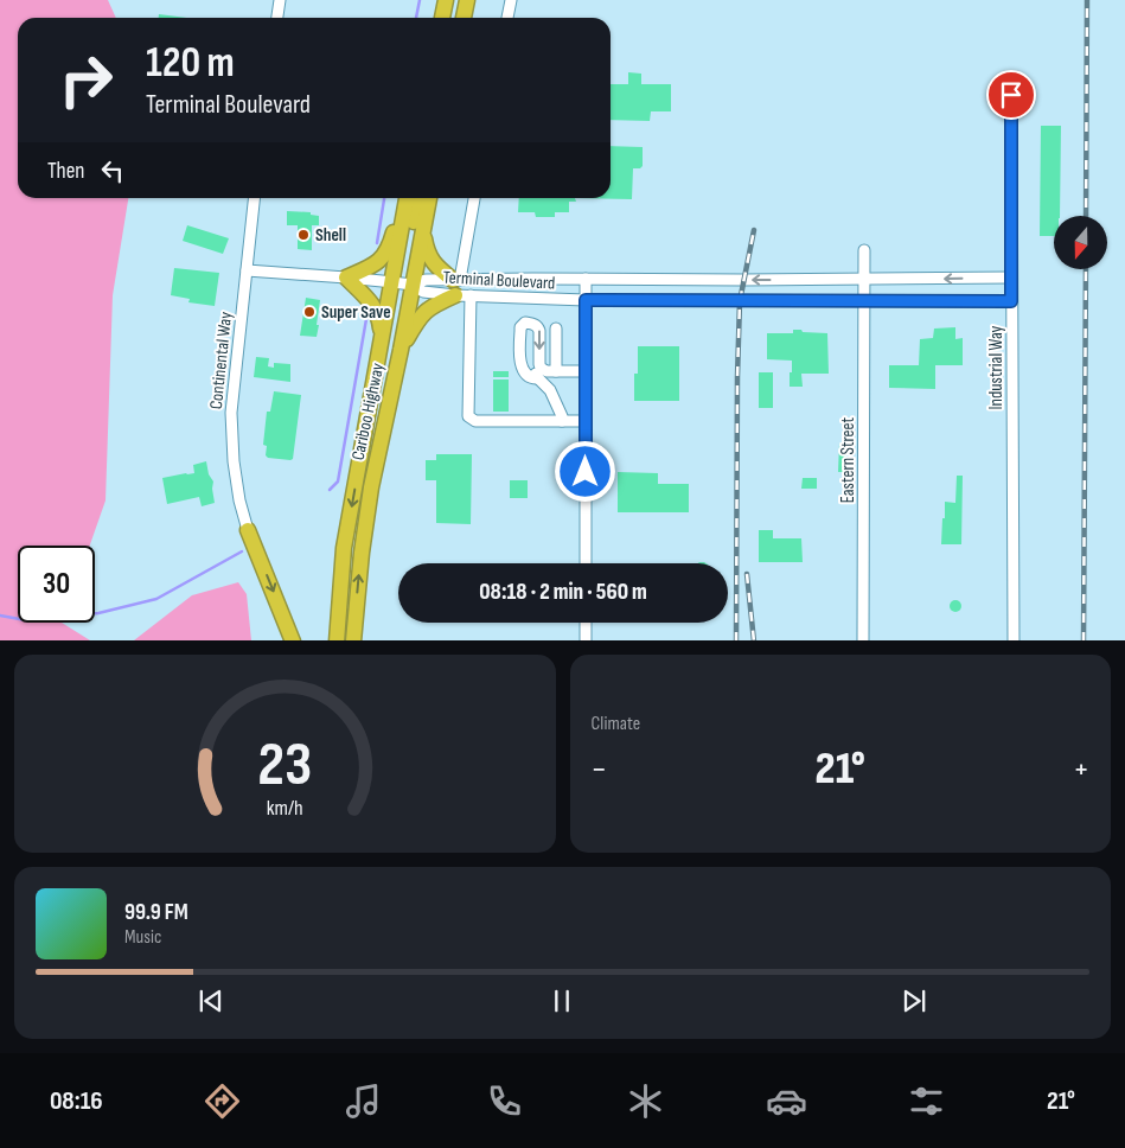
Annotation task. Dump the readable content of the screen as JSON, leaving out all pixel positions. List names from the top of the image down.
{
  "streets": {
    "highway": ["Cariboo Highway"],
    "street": [
      "Terminal Boulevard",
      "Continental Way",
      "Industrial Way",
      "Eastern Street"
    ]
  },
  "crossings": [
    ["Terminal Boulevard", "Continental Way"],
    ["Terminal Boulevard", "Industrial Way"],
    ["Terminal Boulevard", "Cariboo Highway"],
    ["Terminal Boulevard", "Eastern Street"]
  ],
  "places": ["Shell", "Super Save"],
  "north": "bottom",
  "page": {
    "turn": ["120 m", "Terminal Boulevard"],
    "then": "Then",
    "limit": "30",
    "trip": "08:18 · 2 min · 560 m",
    "tile": "Climate",
    "heat": ["−", "21°", "+"],
    "song": ["99.9 FM", "Music"],
    "tabs": ["08:16", "21°"],
    "gauge": ["23", "km/h"]
  }
}
